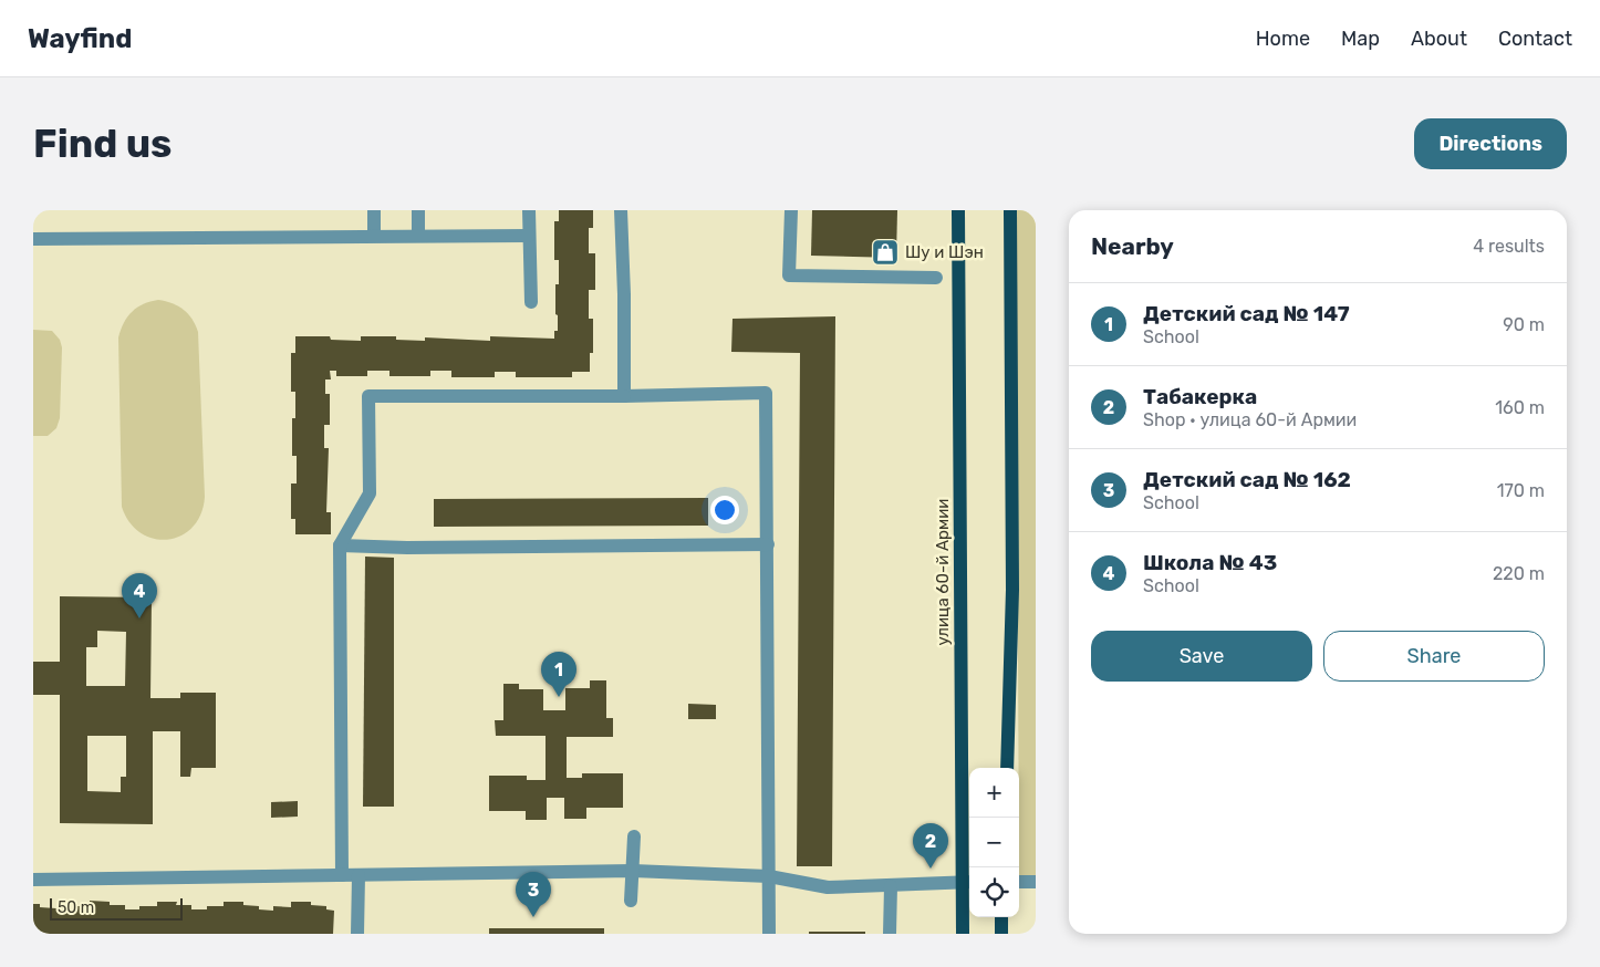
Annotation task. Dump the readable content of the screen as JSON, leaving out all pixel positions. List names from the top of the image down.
{
  "streets": {
    "main road": ["улица 60-й Армии"]
  },
  "places": {
    "shop": ["Шу и Шэн"]
  },
  "scale_bar": "50 m",
  "page": {
    "header": "Wayfind",
    "nav": [
      "Home",
      "Map",
      "About",
      "Contact"
    ],
    "buttons": [
      "Directions",
      ["Save", "Share"]
    ],
    "title": "Find us",
    "heading": ["Nearby", "4 results"],
    "list": [
      {
        "mark": "1",
        "name": "Детский сад № 147",
        "note": "School",
        "value": "90 m"
      },
      {
        "mark": "2",
        "name": "Табакерка",
        "note": "Shop · улица 60-й Армии",
        "value": "160 m"
      },
      {
        "mark": "3",
        "name": "Детский сад № 162",
        "note": "School",
        "value": "170 m"
      },
      {
        "mark": "4",
        "name": "Школа № 43",
        "note": "School",
        "value": "220 m"
      }
    ],
    "pins": [
      "4",
      "1",
      "2",
      "3"
    ],
    "map_buttons": ["+", "−"],
    "scale": "50 m"
  }
}
